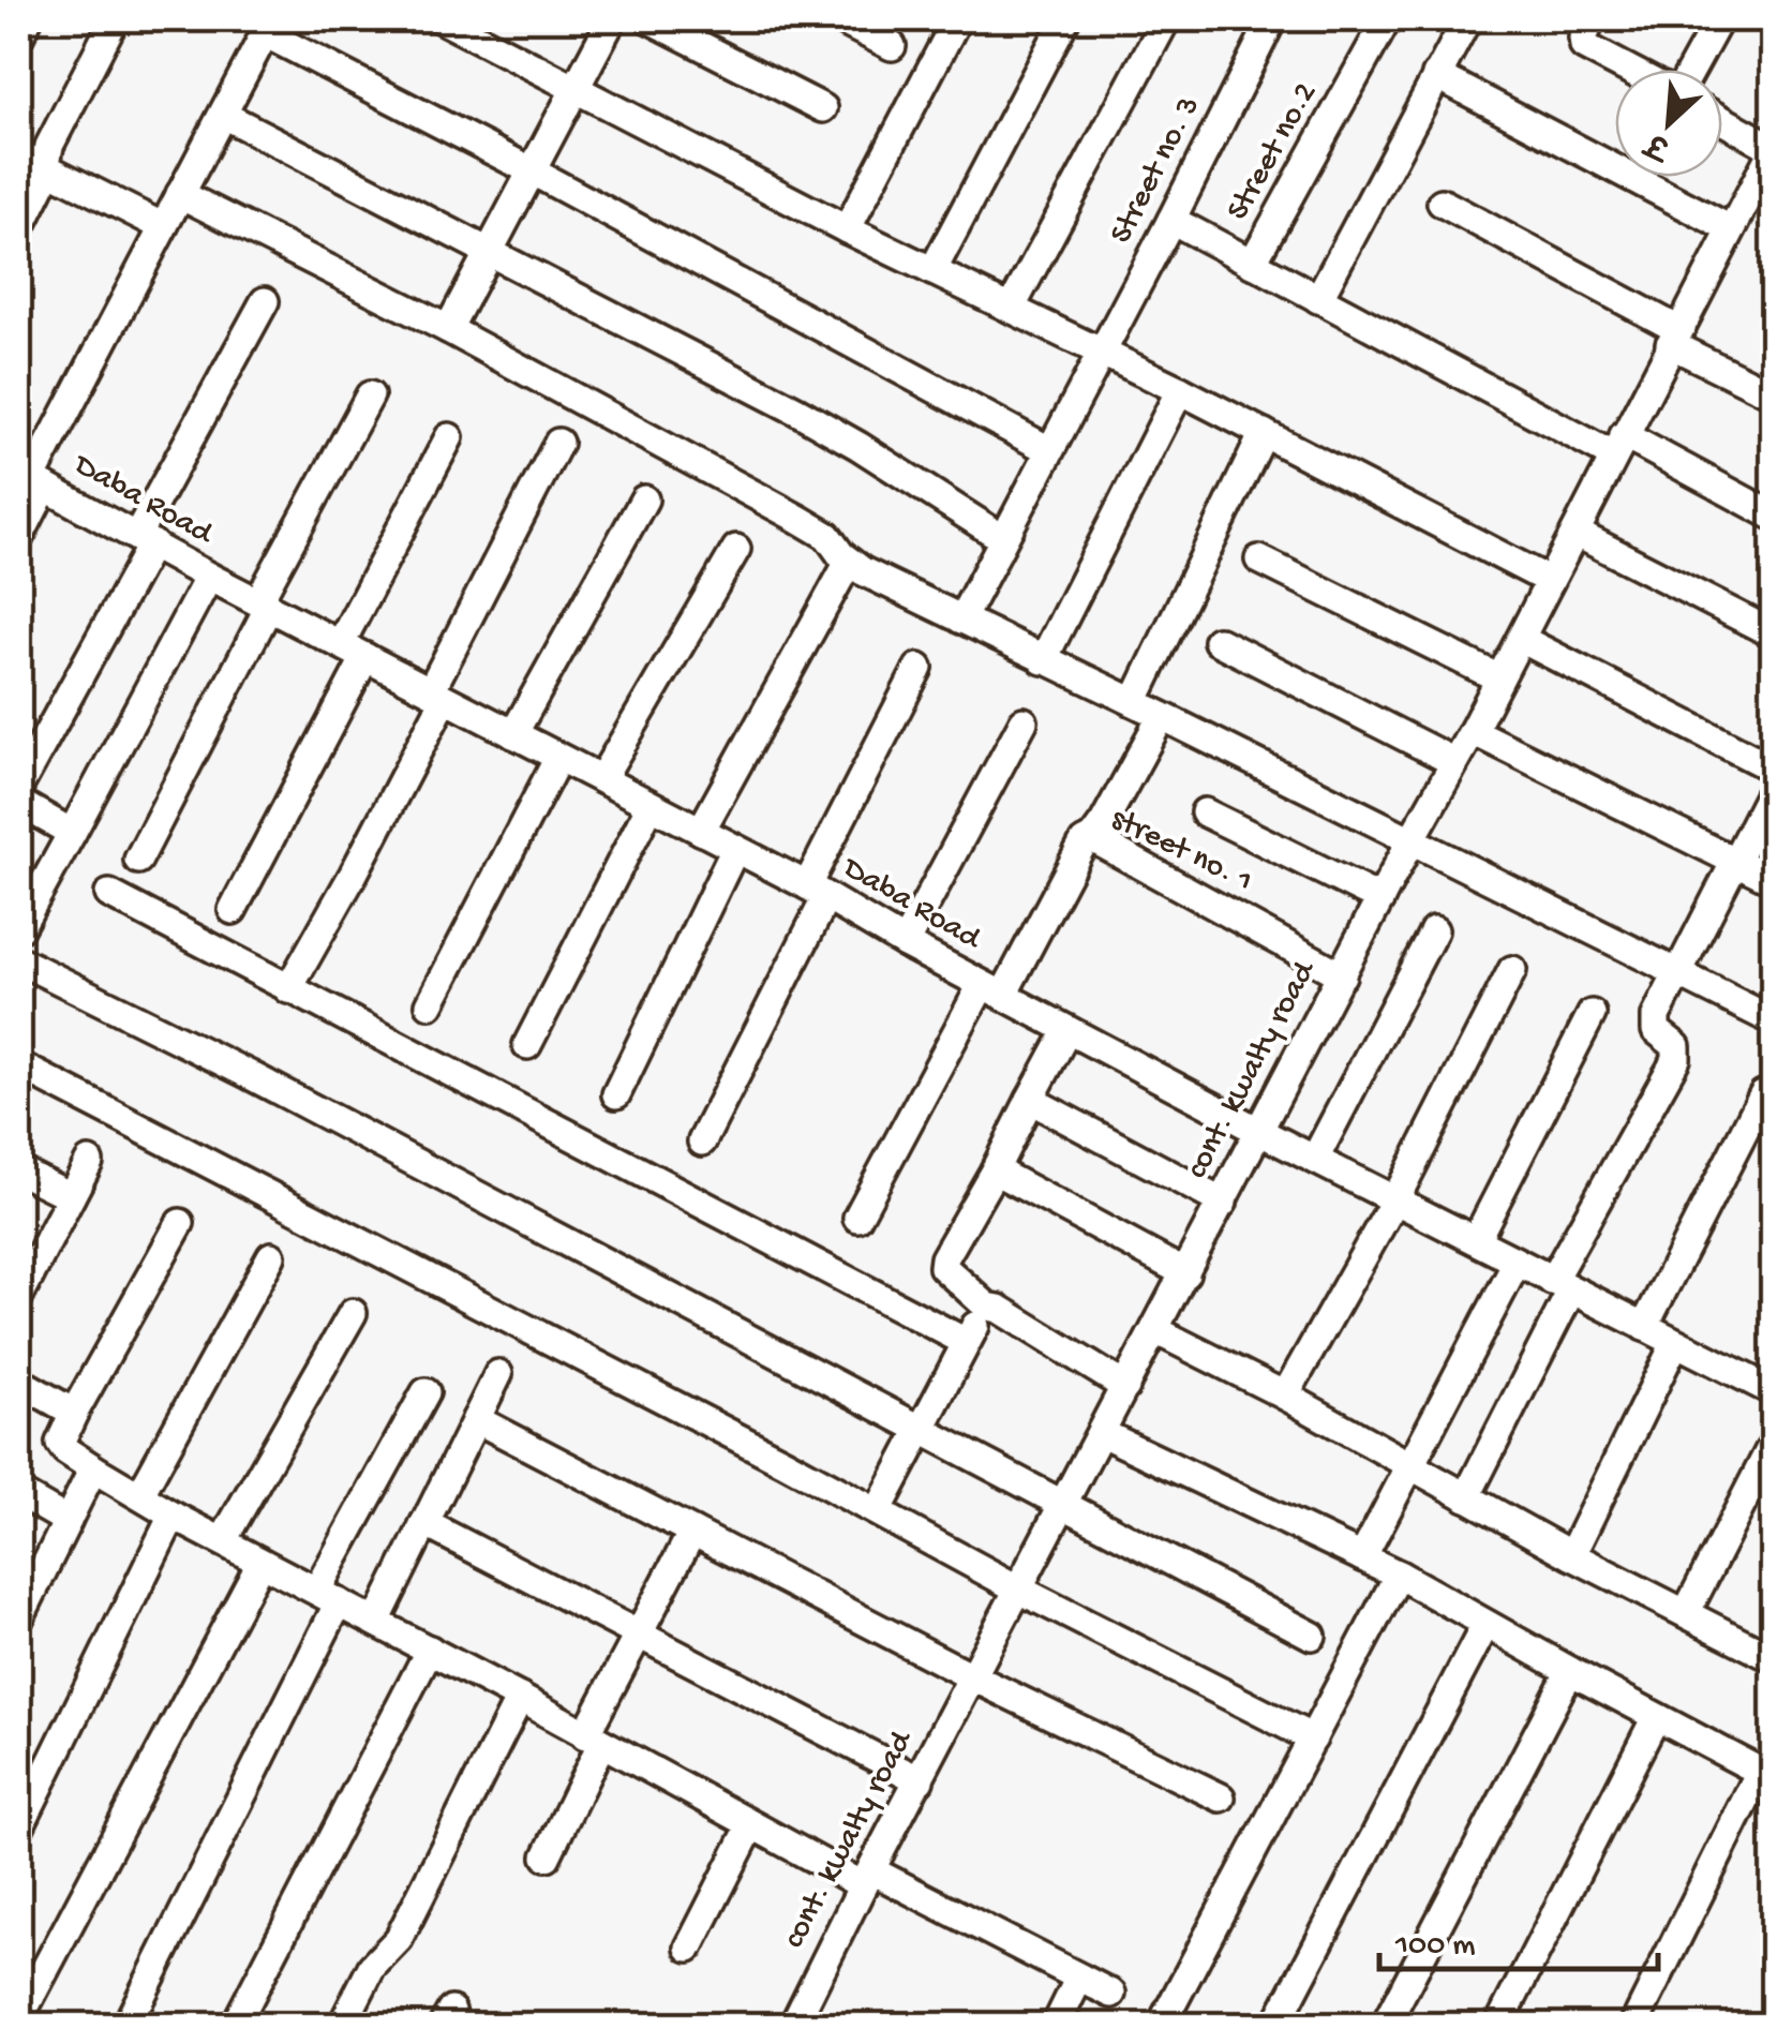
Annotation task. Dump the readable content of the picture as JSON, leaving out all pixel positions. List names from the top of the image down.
{
  "streets": {
    "street": [
      "Street no.2",
      "Street no. 3",
      "Daba Road",
      "street no. 1",
      "cont. kwalty road"
    ]
  },
  "crossings": [
    ["Daba Road", "street no. 1"],
    ["Daba Road", "cont. kwalty road"],
    ["street no. 1", "cont. kwalty road"]
  ],
  "scale_bar": "100 m",
  "north": "bottom left"
}
